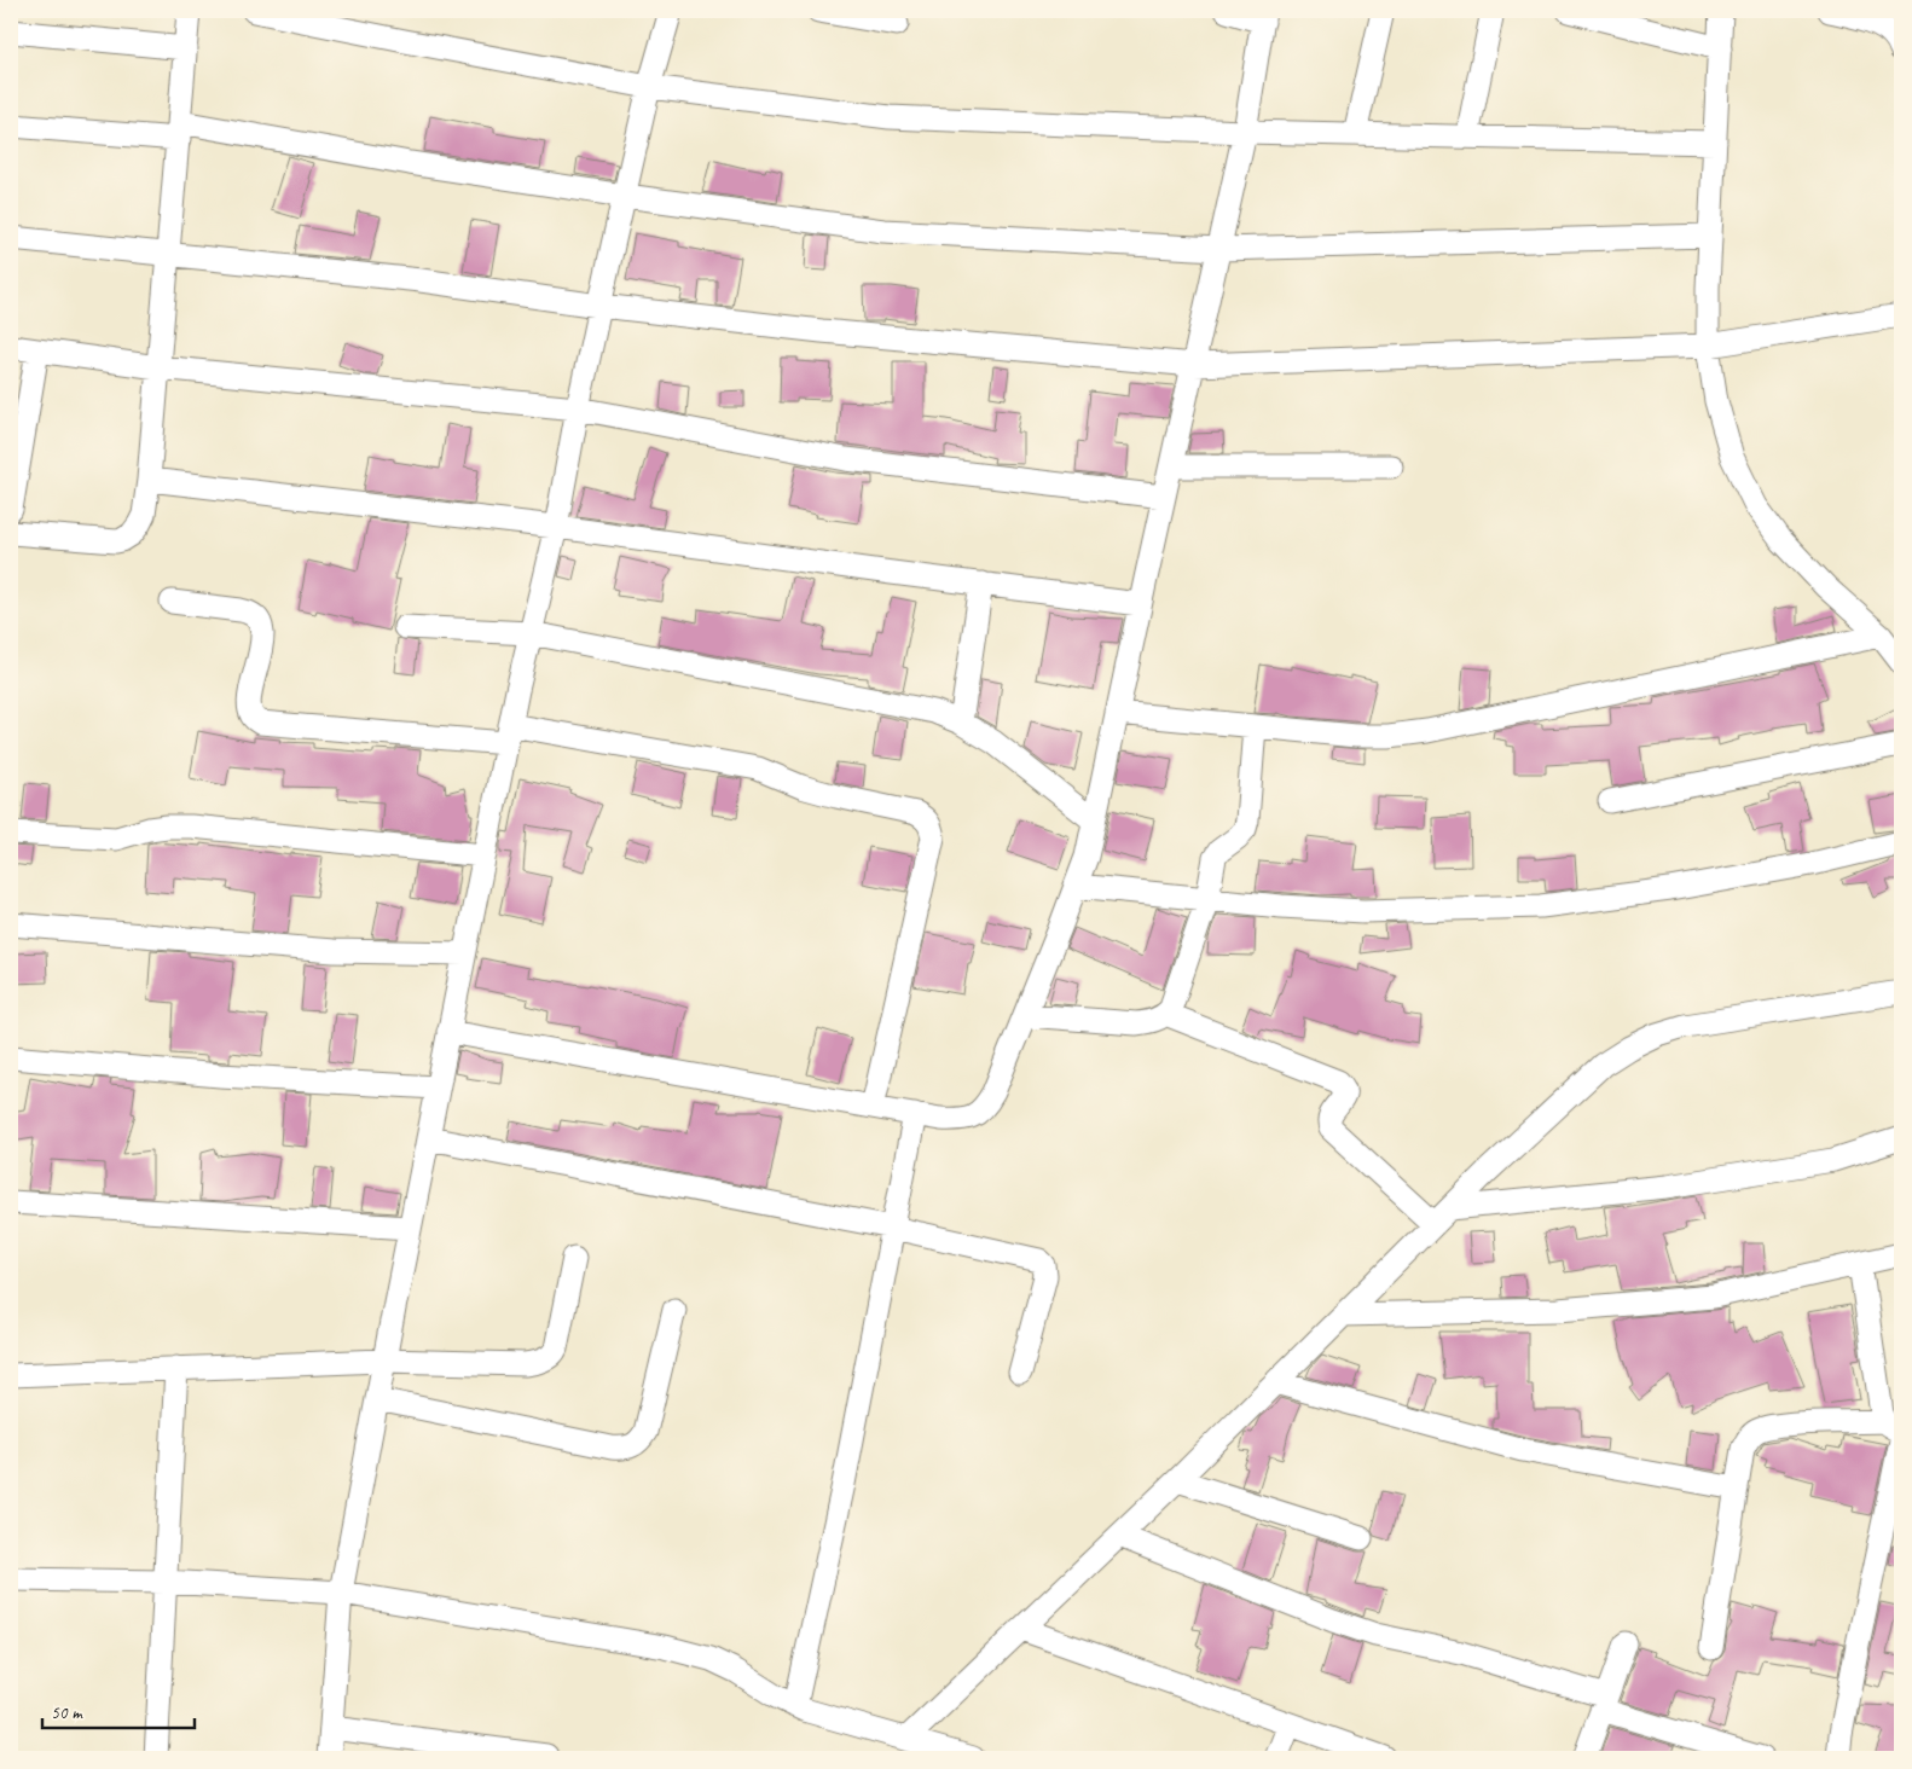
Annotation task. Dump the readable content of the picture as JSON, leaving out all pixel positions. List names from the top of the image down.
{
  "scale_bar": "50 m"
}
